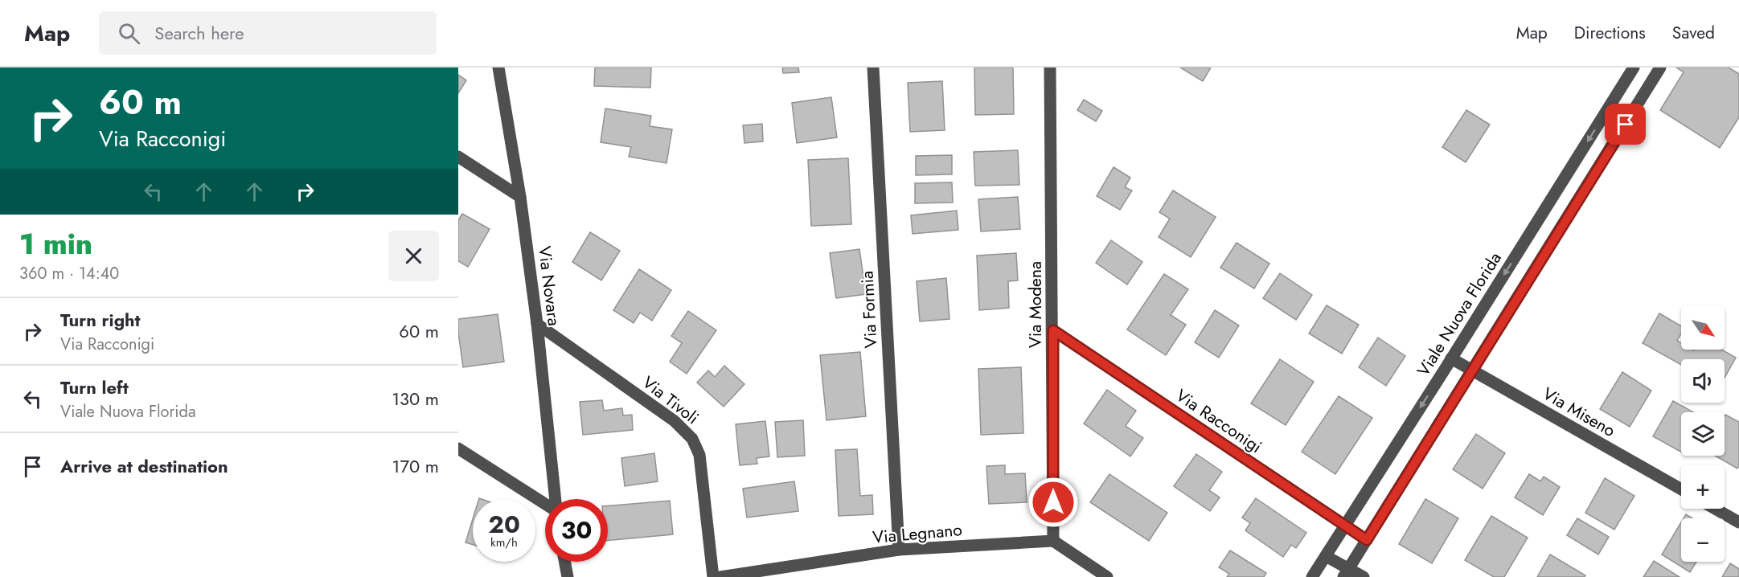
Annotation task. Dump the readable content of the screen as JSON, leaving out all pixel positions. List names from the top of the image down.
{
  "streets": {
    "street": [
      "Via Novara",
      "Via Modena",
      "Via Formia",
      "Viale Nuova Florida",
      "Via Tivoli",
      "Via Miseno",
      "Via Racconigi",
      "Via Legnano"
    ]
  },
  "crossings": [
    ["Via Novara", "Via Tivoli"],
    ["Via Modena", "Via Racconigi"],
    ["Via Modena", "Via Legnano"],
    ["Via Formia", "Via Legnano"],
    ["Viale Nuova Florida", "Via Miseno"],
    ["Viale Nuova Florida", "Via Racconigi"]
  ],
  "north": "bottom right",
  "page": {
    "header": "Map",
    "search": "Search here",
    "nav": ["Map", "Directions", "Saved"],
    "turn": ["60 m", "Via Racconigi"],
    "heading": ["1 min", "360 m · 14:40"],
    "list": [
      {
        "name": "Turn right",
        "note": "Via Racconigi",
        "value": "60 m"
      },
      {
        "name": "Turn left",
        "note": "Viale Nuova Florida",
        "value": "130 m"
      },
      {
        "name": "Arrive at destination",
        "value": "170 m"
      }
    ],
    "map_buttons": ["+", "−"],
    "speed": "20 km/h",
    "limit": "30"
  }
}
